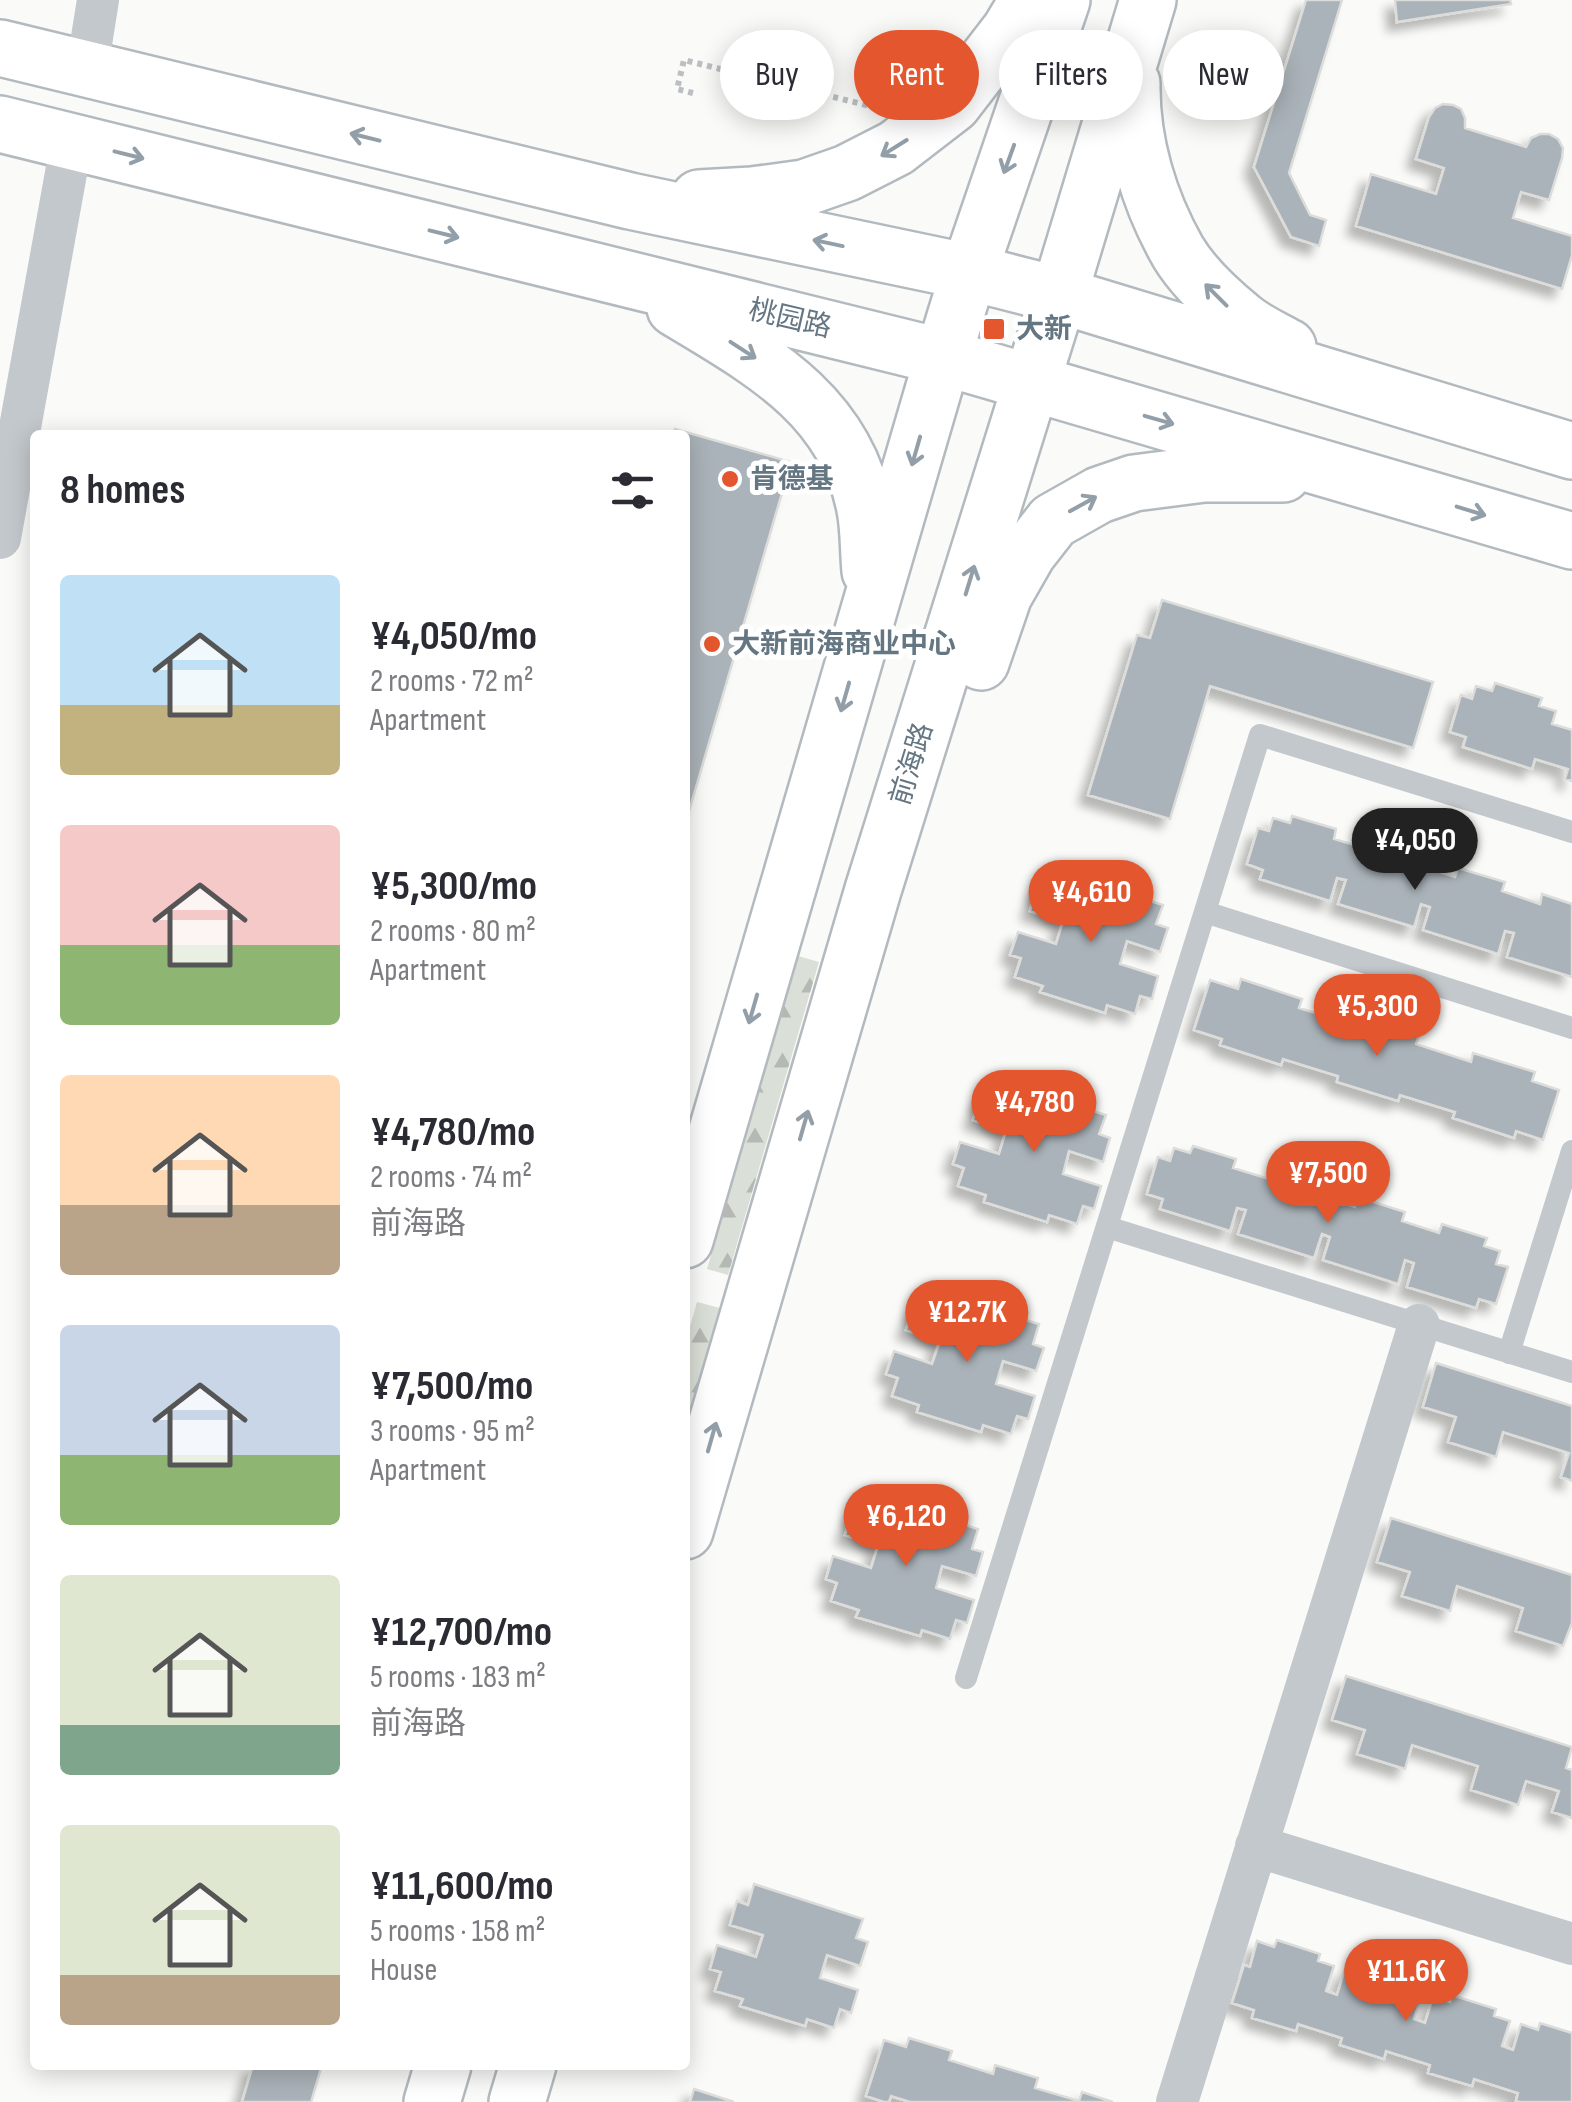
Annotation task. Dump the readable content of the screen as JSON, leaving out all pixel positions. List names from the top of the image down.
{
  "streets": {
    "main road": ["桃园路", "前海路"]
  },
  "crossings": [
    ["桃园路", "前海路"]
  ],
  "places": {
    "transit": ["大新"],
    "other": ["肯德基", "大新前海商业中心"]
  },
  "page": {
    "chip": [
      "Buy",
      "Rent",
      "Filters",
      "New"
    ],
    "heading": "8 homes",
    "list": [
      {
        "name": "¥4,050/mo",
        "note": "2 rooms · 72 m² · Apartment"
      },
      {
        "name": "¥5,300/mo",
        "note": "2 rooms · 80 m² · Apartment"
      },
      {
        "name": "¥4,780/mo",
        "note": "2 rooms · 74 m² · 前海路"
      },
      {
        "name": "¥7,500/mo",
        "note": "3 rooms · 95 m² · Apartment"
      },
      {
        "name": "¥12,700/mo",
        "note": "5 rooms · 183 m² · 前海路"
      },
      {
        "name": "¥11,600/mo",
        "note": "5 rooms · 158 m² · House"
      }
    ],
    "price": [
      "¥4,050",
      "¥4,610",
      "¥5,300",
      "¥4,780",
      "¥7,500",
      "¥12.7K",
      "¥6,120",
      "¥11.6K"
    ]
  }
}
